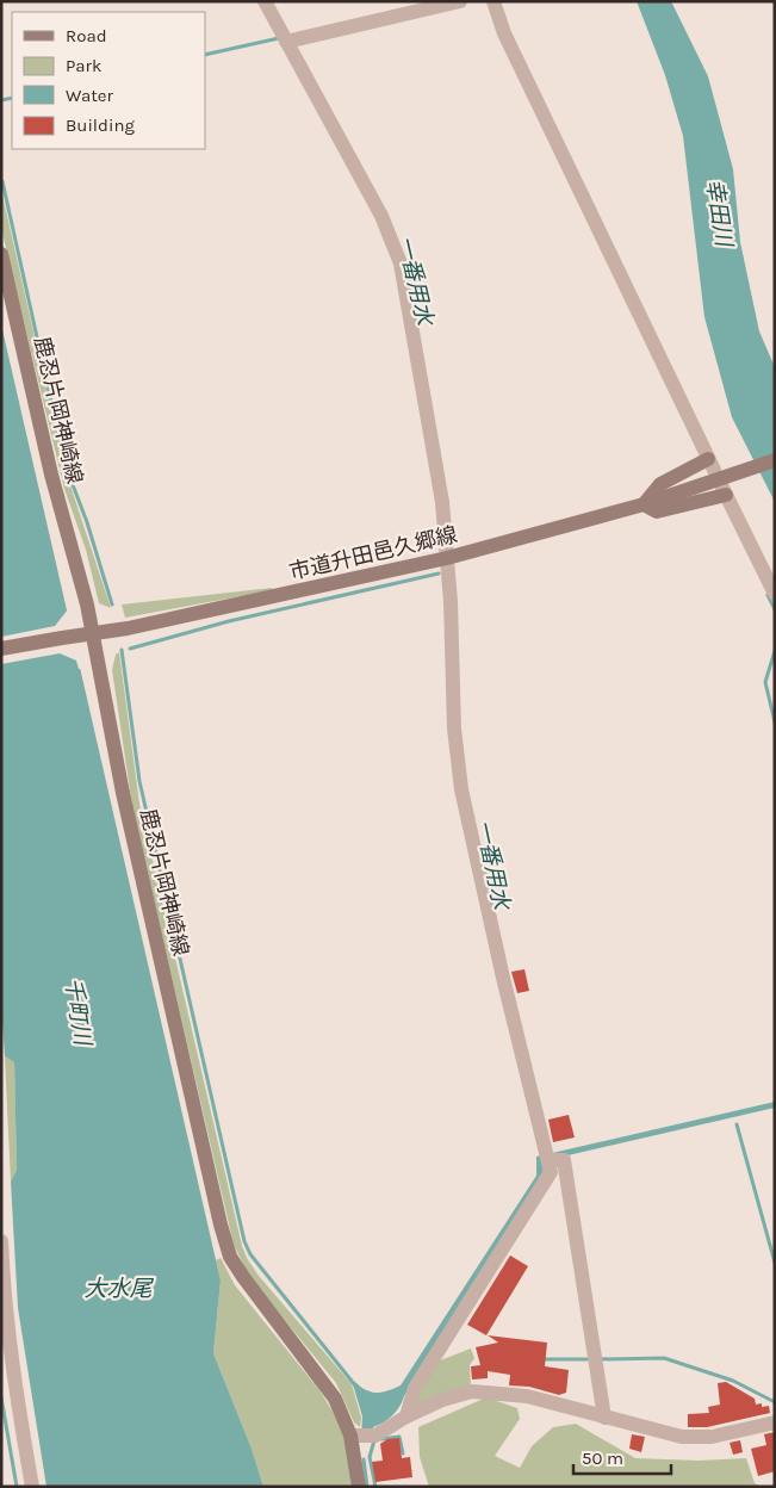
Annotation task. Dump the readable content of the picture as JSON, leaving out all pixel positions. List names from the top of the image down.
{
  "streets": {
    "main road": ["鹿忍片岡神崎線", "市道升田邑久郷線"]
  },
  "crossings": [
    ["鹿忍片岡神崎線", "市道升田邑久郷線"]
  ],
  "water": [
    "幸田川",
    "一番用水",
    "千町川",
    "大水尾"
  ],
  "legend": [
    "Road",
    "Park",
    "Water",
    "Building"
  ],
  "scale_bar": "50 m"
}
